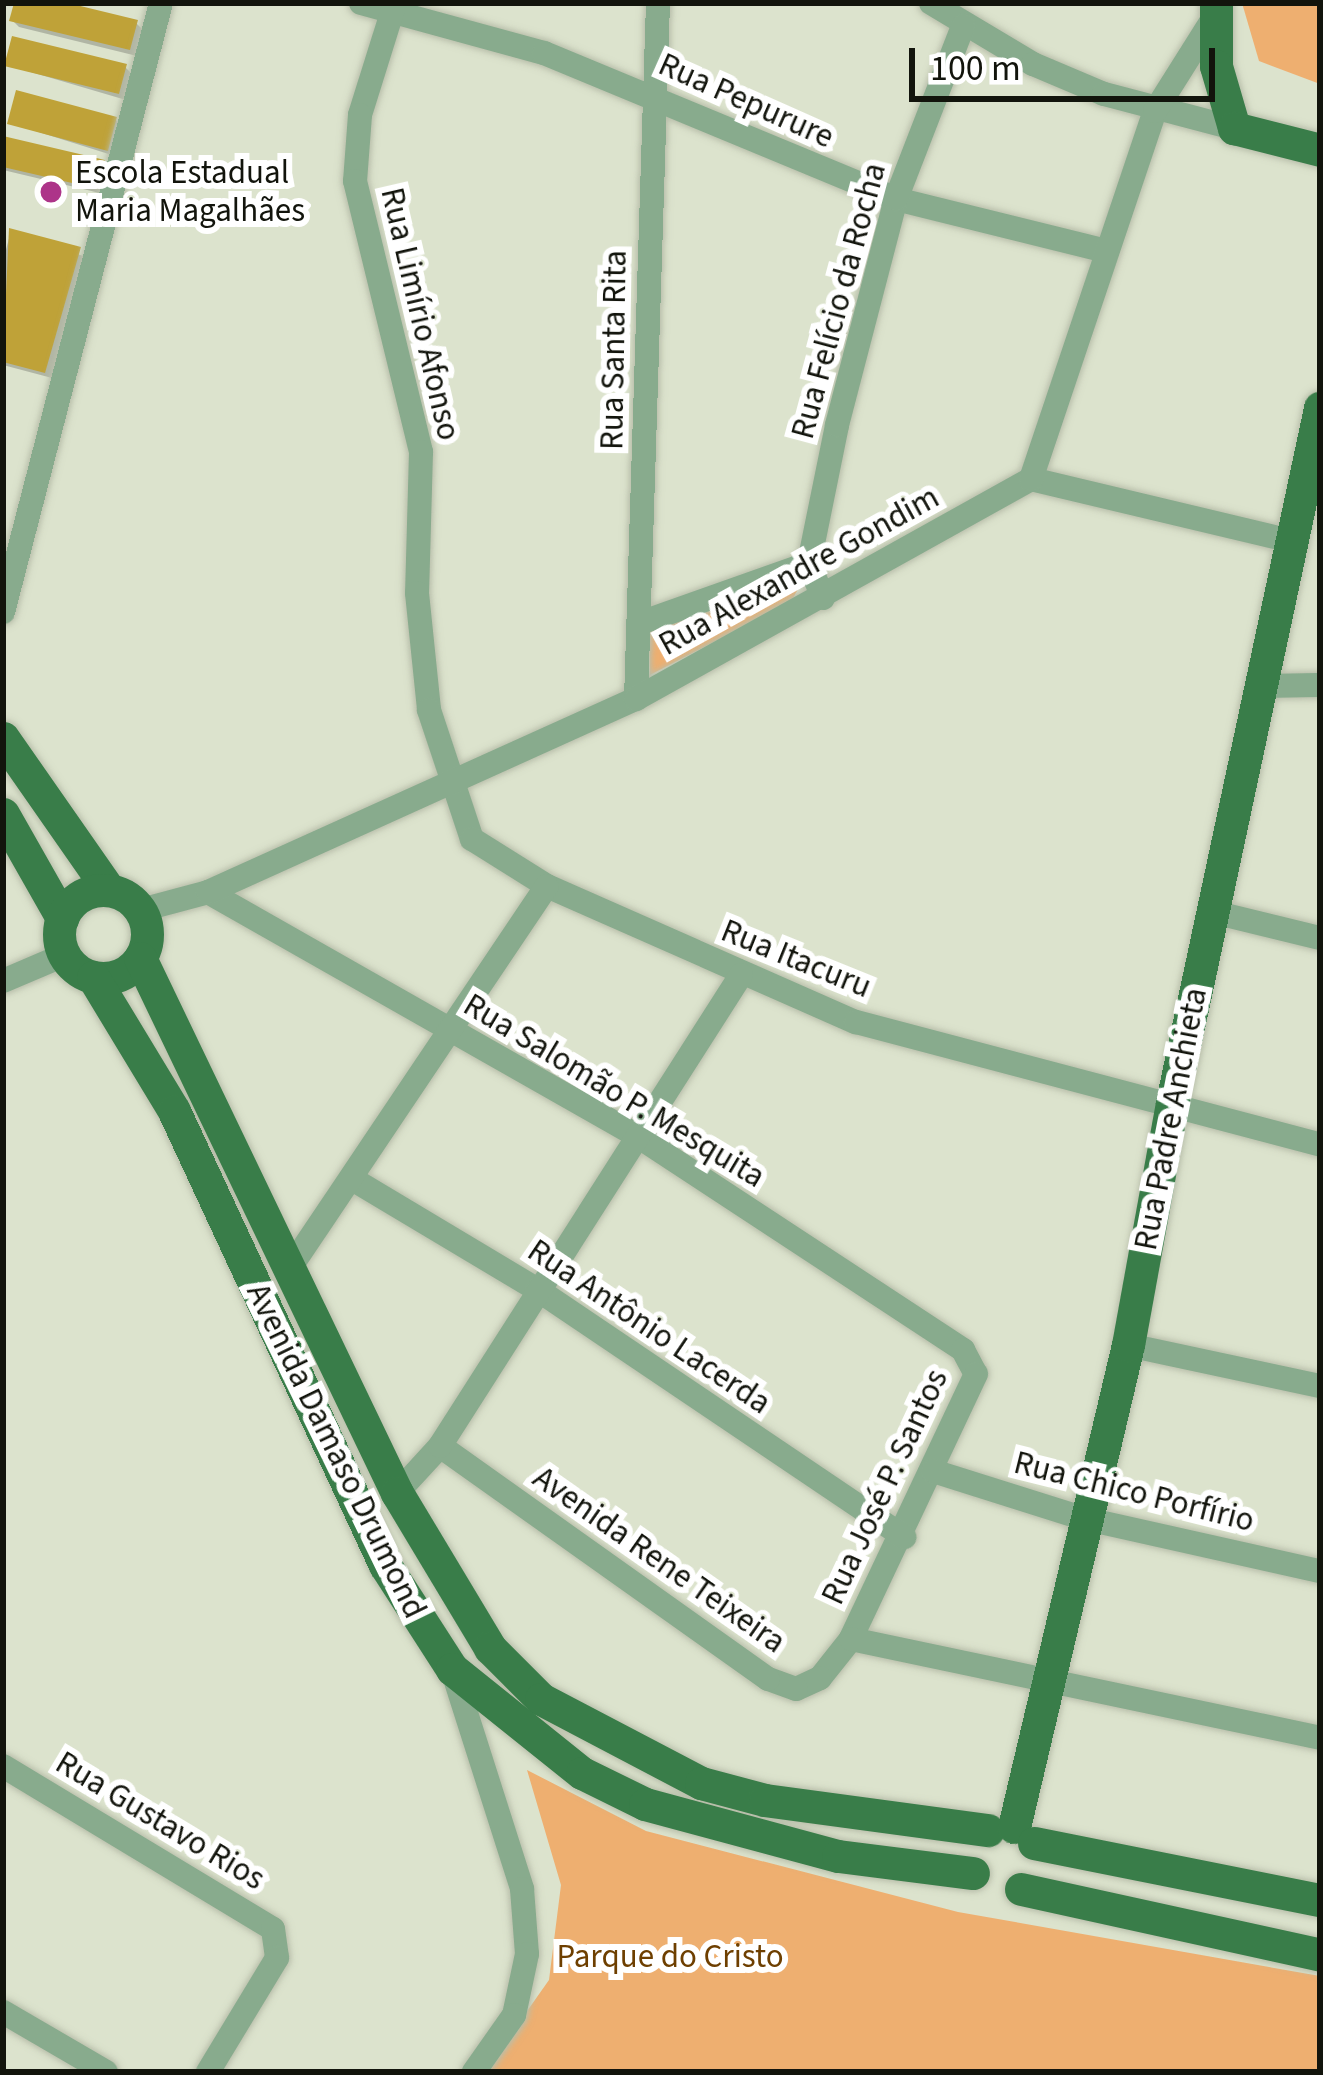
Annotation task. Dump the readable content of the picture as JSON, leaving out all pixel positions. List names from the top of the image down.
{
  "streets": {
    "main road": ["Rua Padre Anchieta", "Avenida Damaso Drumond"],
    "street": [
      "Rua Pepurure",
      "Rua Felício da Rocha",
      "Rua Limírio Afonso",
      "Rua Santa Rita",
      "Rua Alexandre Gondim",
      "Rua Itacuru",
      "Rua Salomão P. Mesquita",
      "Rua Antônio Lacerda",
      "Rua José P. Santos",
      "Rua Chico Porfírio",
      "Avenida Rene Teixeira",
      "Rua Gustavo Rios"
    ]
  },
  "crossings": [
    ["Rua Pepurure", "Rua Felício da Rocha"],
    ["Rua Pepurure", "Rua Limírio Afonso"],
    ["Rua Pepurure", "Rua Santa Rita"],
    ["Rua Limírio Afonso", "Rua Alexandre Gondim"],
    ["Rua Limírio Afonso", "Rua Itacuru"],
    ["Rua Santa Rita", "Rua Alexandre Gondim"],
    ["Rua Alexandre Gondim", "Rua Itacuru"],
    ["Rua Alexandre Gondim", "Rua Salomão P. Mesquita"],
    ["Rua Alexandre Gondim", "Avenida Damaso Drumond"],
    ["Rua Itacuru", "Rua Padre Anchieta"],
    ["Rua Salomão P. Mesquita", "Rua José P. Santos"],
    ["Rua Padre Anchieta", "Avenida Damaso Drumond"],
    ["Rua Padre Anchieta", "Rua Chico Porfírio"],
    ["Rua Antônio Lacerda", "Rua José P. Santos"],
    ["Rua José P. Santos", "Rua Chico Porfírio"],
    ["Rua José P. Santos", "Avenida Rene Teixeira"]
  ],
  "parks": ["Parque do Cristo"],
  "places": ["Escola Estadual Maria Magalhães"],
  "scale_bar": "100 m"
}
